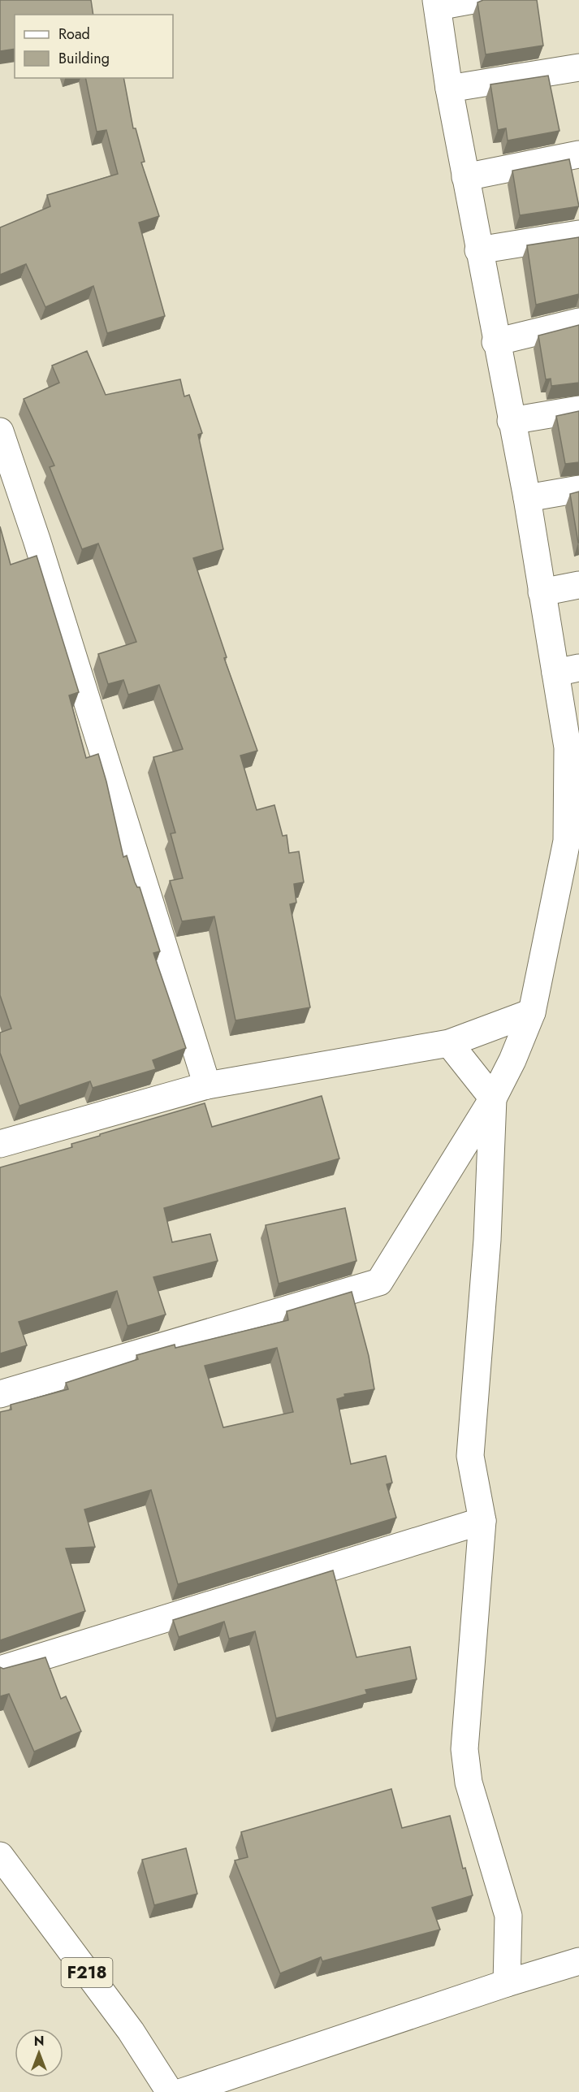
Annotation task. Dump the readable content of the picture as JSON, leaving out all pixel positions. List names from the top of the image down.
{
  "streets": {
    "street": ["F218"]
  },
  "legend": ["Road", "Building"],
  "north": "top"
}
